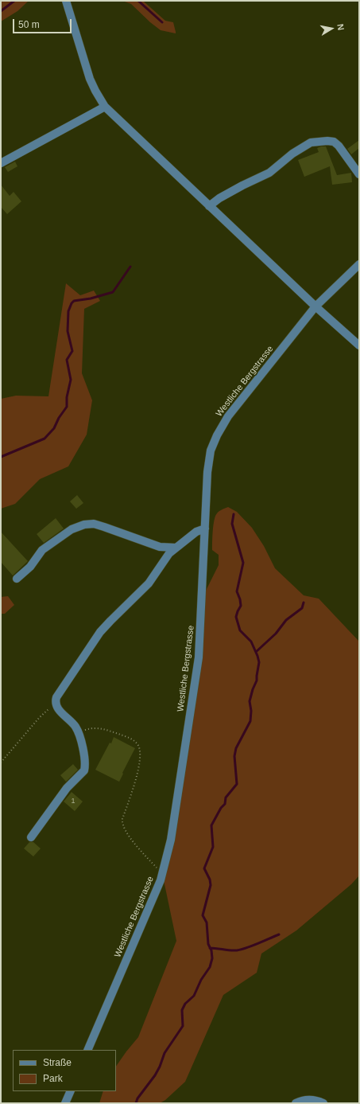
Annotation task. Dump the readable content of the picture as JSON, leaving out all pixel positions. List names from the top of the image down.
{
  "streets": {
    "street": ["Westliche Bergstrasse"]
  },
  "house_numbers": ["1"],
  "legend": ["Straße", "Park"],
  "scale_bar": "50 m",
  "north": "right"
}
